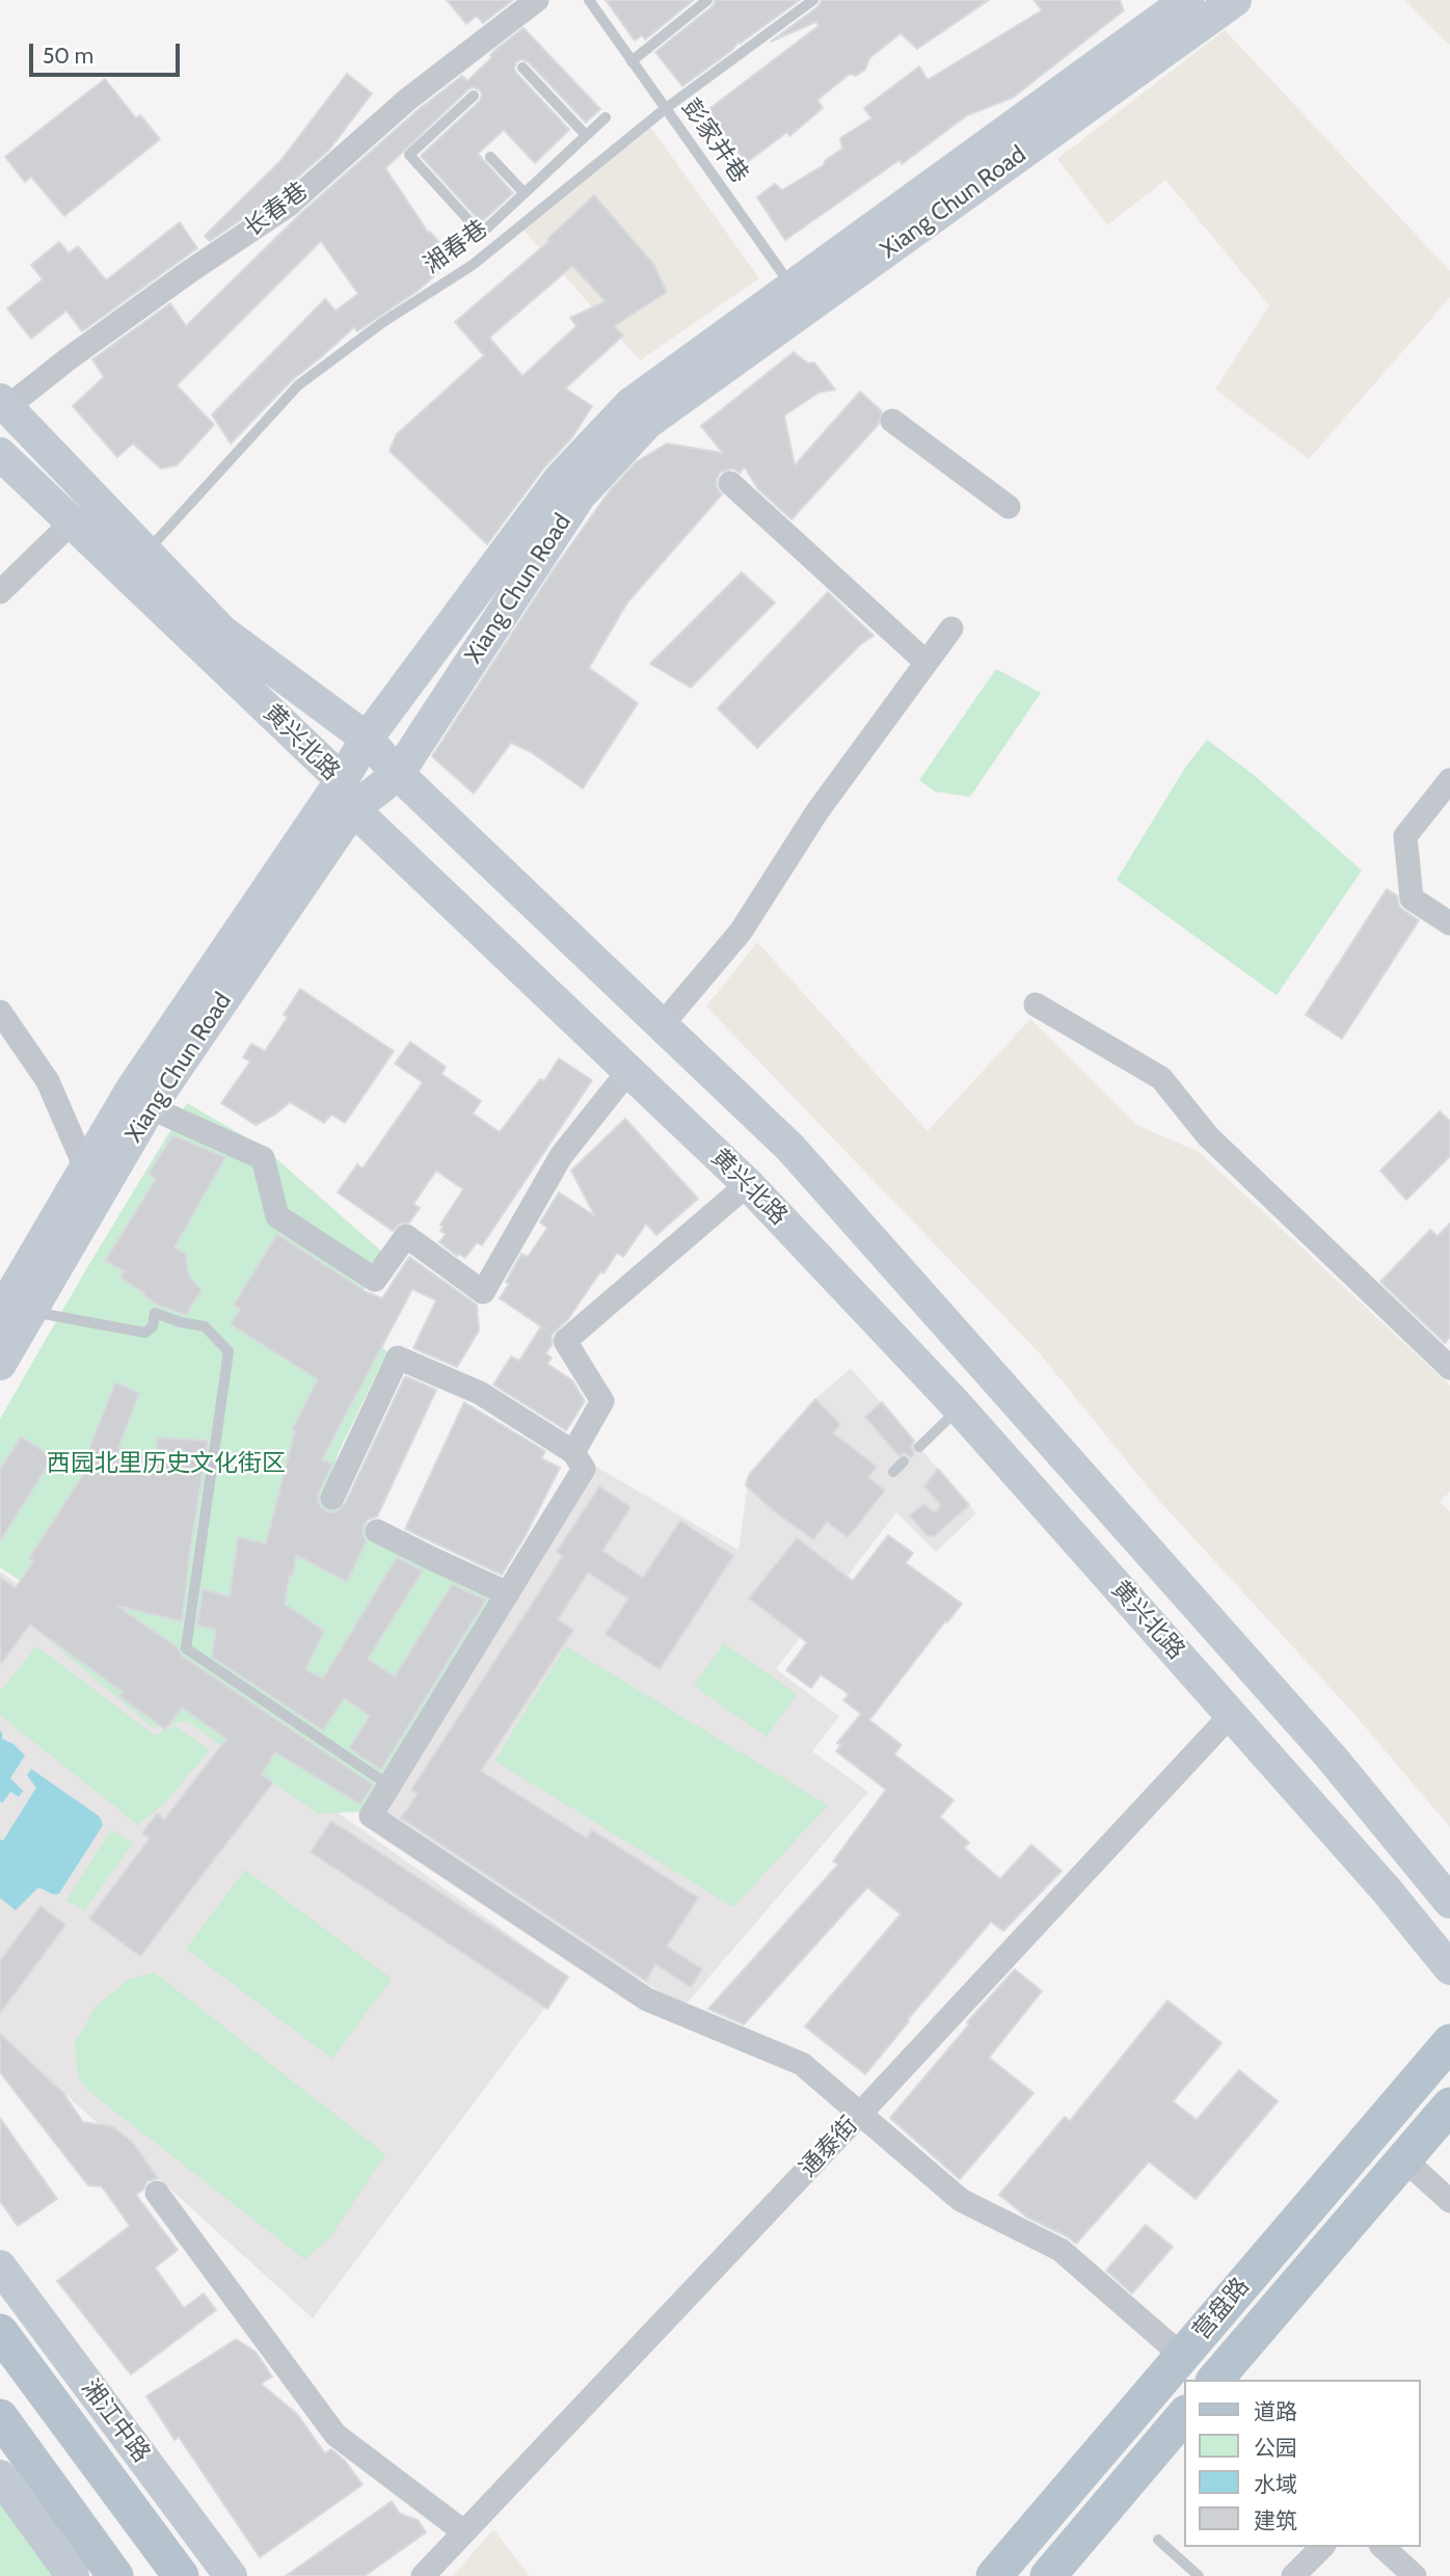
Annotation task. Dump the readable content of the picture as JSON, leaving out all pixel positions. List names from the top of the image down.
{
  "streets": {
    "main road": [
      "Xiang Chun Road",
      "黄兴北路",
      "营盘路",
      "湘江中路"
    ],
    "street": ["长春巷", "通泰街"],
    "lane": ["彭家并巷", "湘春巷"]
  },
  "crossings": [
    ["彭家并巷", "Xiang Chun Road"],
    ["彭家并巷", "湘春巷"],
    ["Xiang Chun Road", "黄兴北路"],
    ["长春巷", "黄兴北路"],
    ["湘春巷", "黄兴北路"],
    ["黄兴北路", "通泰街"]
  ],
  "parks": ["西园北里历史文化街区"],
  "legend": [
    "道路",
    "公园",
    "水域",
    "建筑"
  ],
  "scale_bar": "50 m"
}
